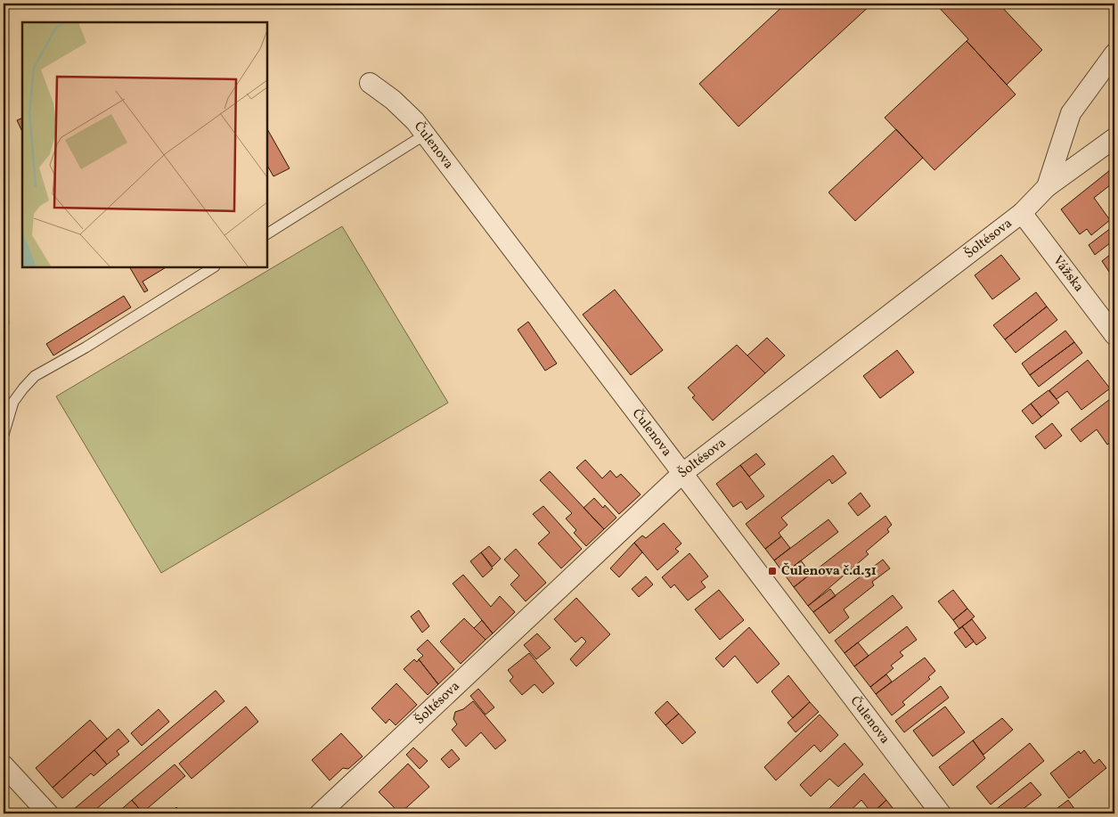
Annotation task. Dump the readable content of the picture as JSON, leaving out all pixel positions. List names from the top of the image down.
{
  "streets": {
    "street": ["Čulenova", "Šoltésova", "Vážska"]
  },
  "crossings": [
    ["Čulenova", "Šoltésova"],
    ["Šoltésova", "Vážska"]
  ],
  "places": {
    "transit": ["Čulenova č.d.31"]
  }
}
